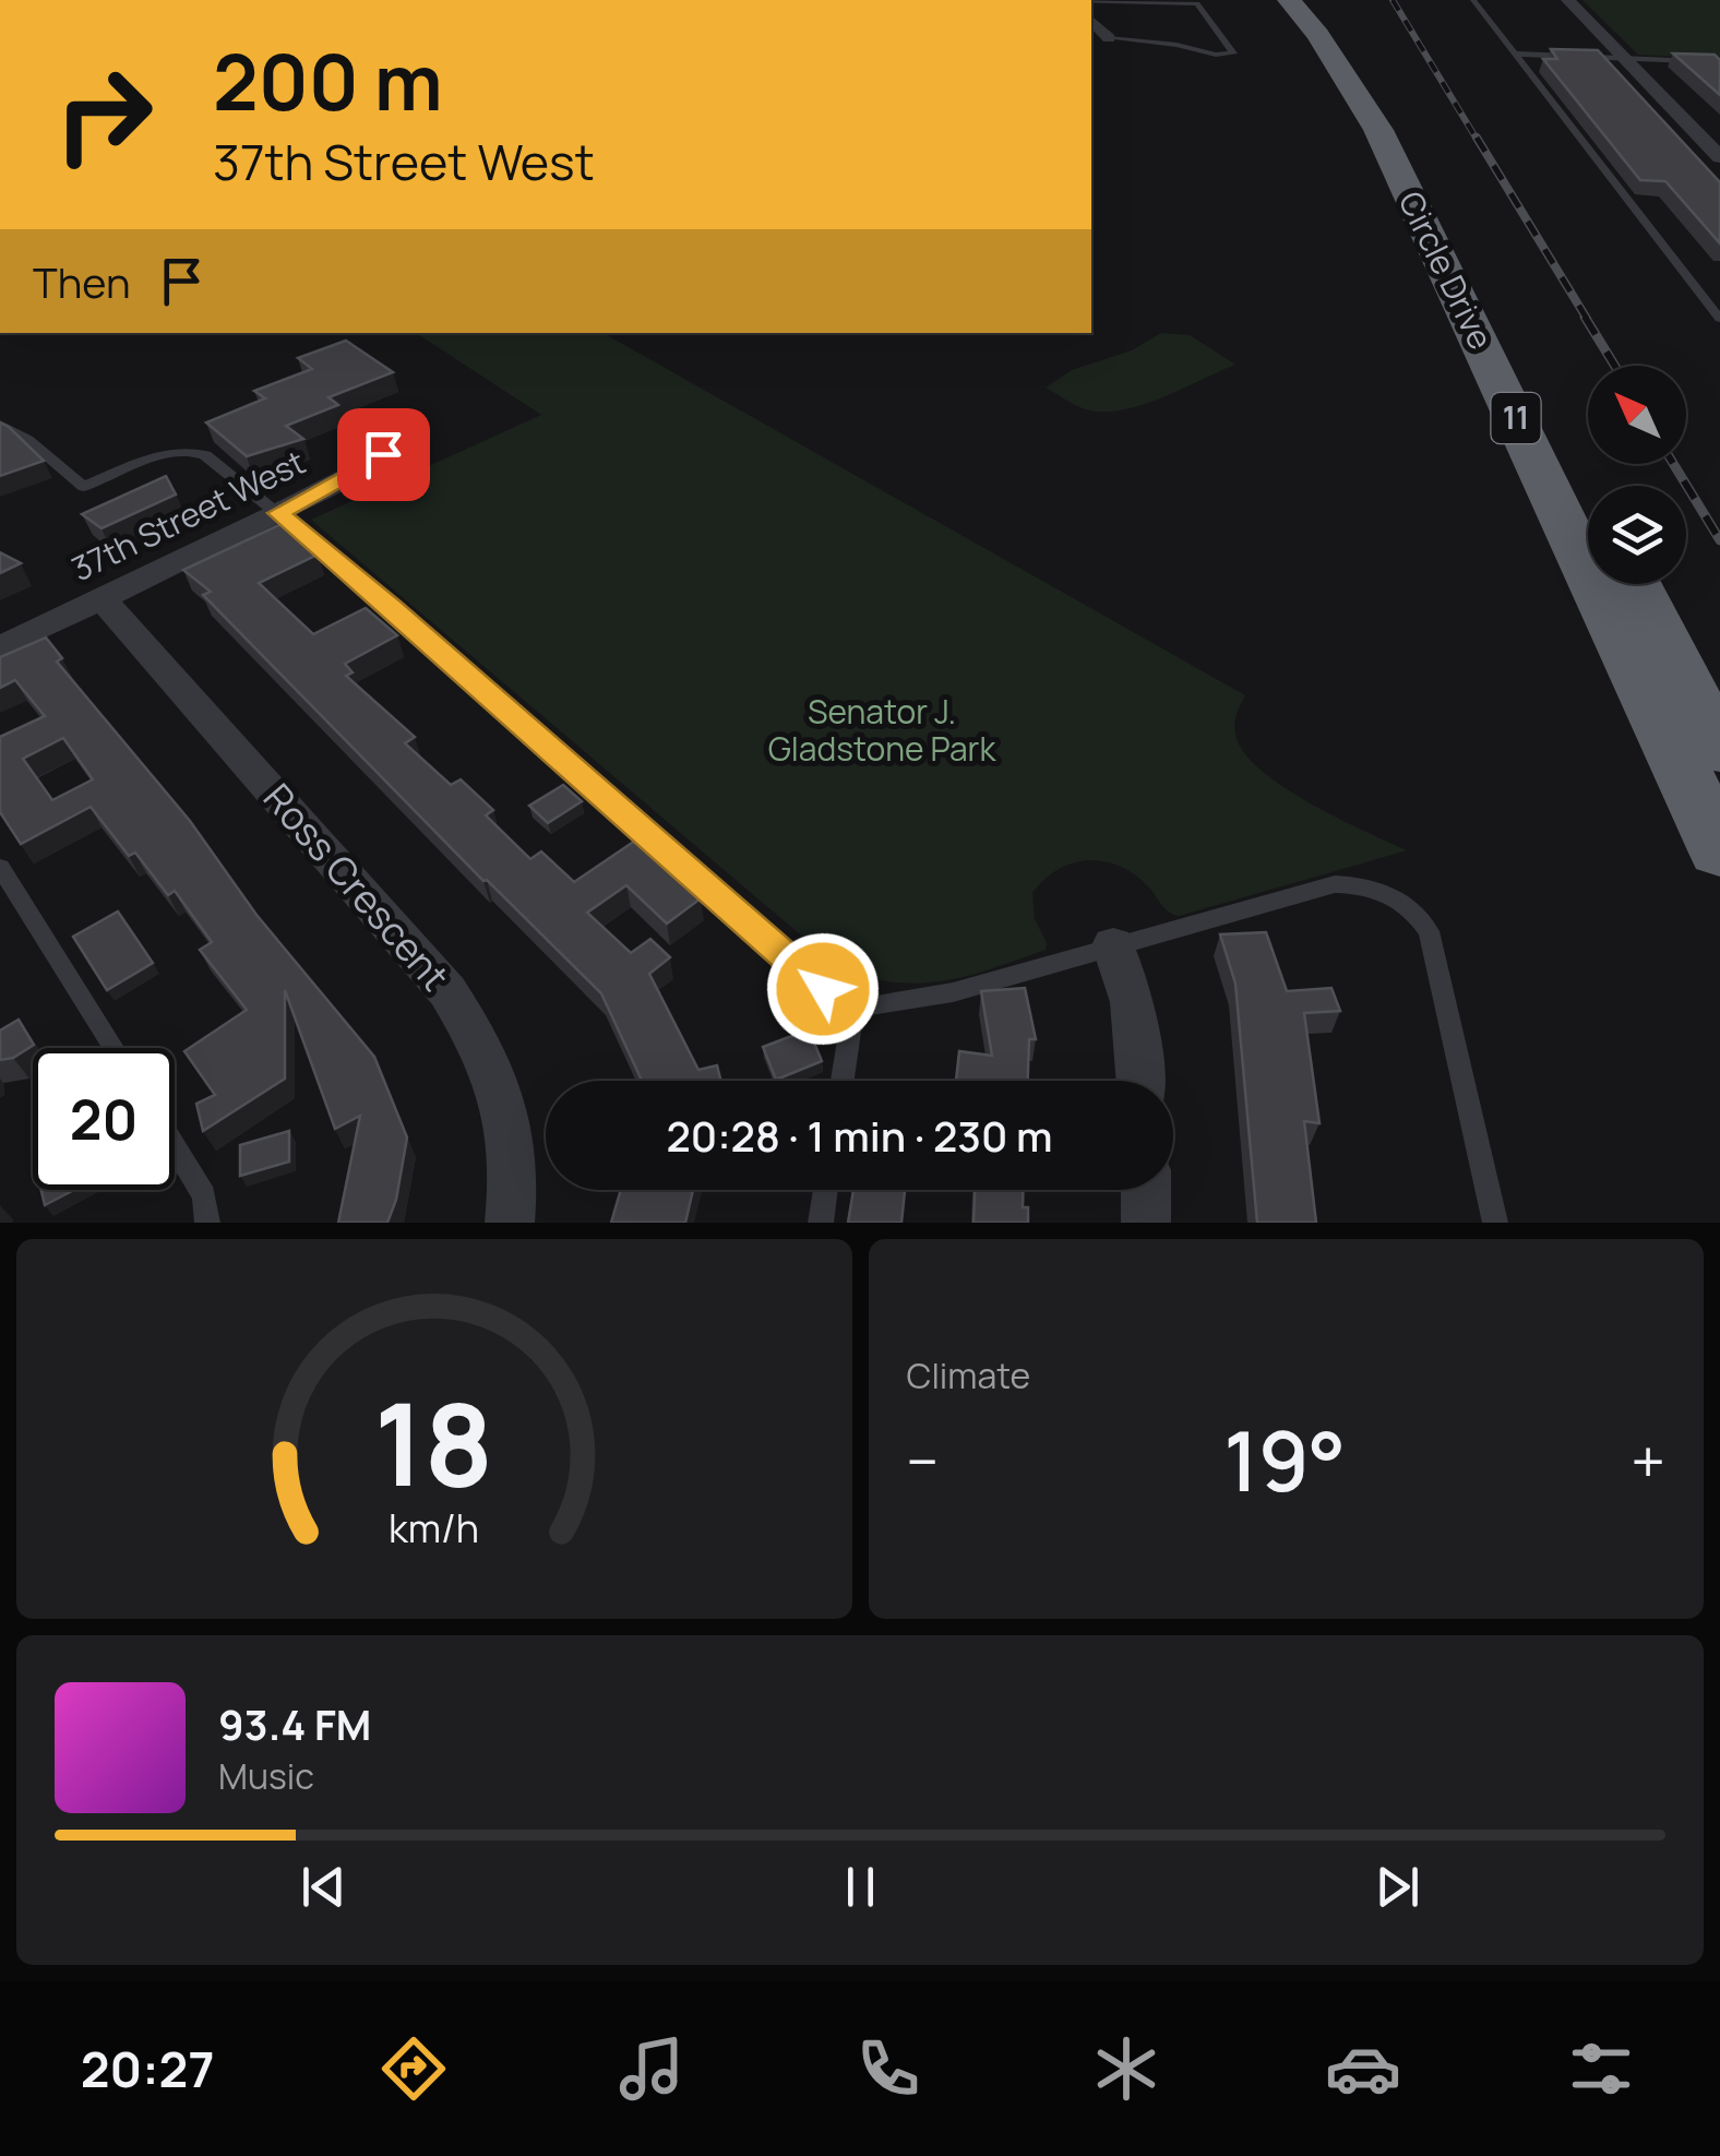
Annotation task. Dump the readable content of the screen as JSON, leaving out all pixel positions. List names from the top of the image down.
{
  "streets": {
    "highway": ["Circle Drive", "11"],
    "street": ["37th Street West", "Ross Crescent"]
  },
  "crossings": [
    ["37th Street West", "Ross Crescent"]
  ],
  "parks": ["Senator J. Gladstone Park"],
  "north": "top left",
  "page": {
    "turn": ["200 m", "37th Street West"],
    "then": "Then",
    "limit": "20",
    "trip": "20:28 · 1 min · 230 m",
    "tile": "Climate",
    "heat": ["−", "19°", "+"],
    "song": ["93.4 FM", "Music"],
    "tabs": "20:27",
    "gauge": ["18", "km/h"]
  }
}
